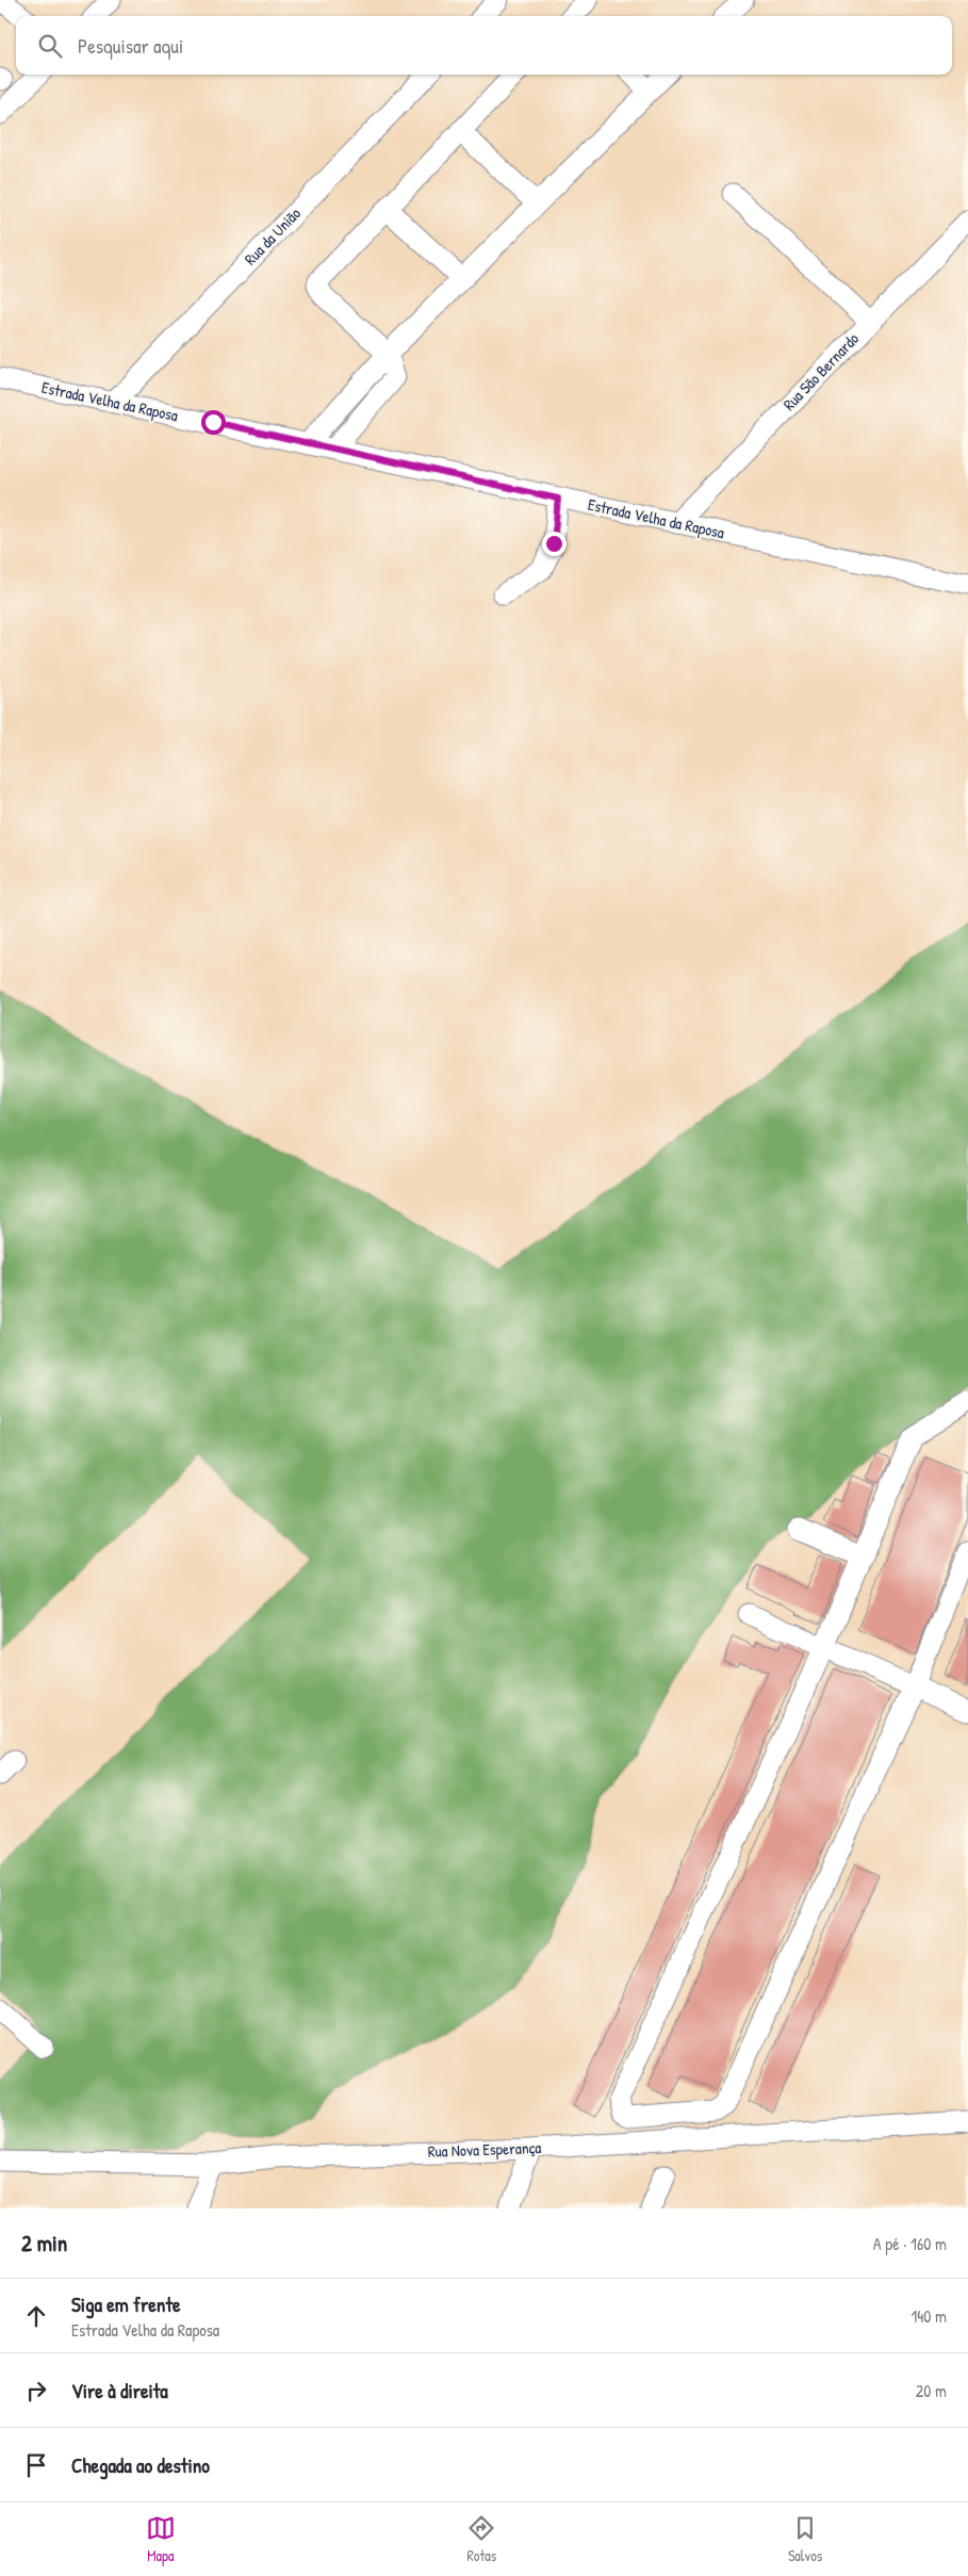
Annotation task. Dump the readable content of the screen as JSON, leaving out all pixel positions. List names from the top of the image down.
{
  "streets": {
    "street": [
      "Rua da União",
      "Rua São Bernardo",
      "Estrada Velha da Raposa",
      "Rua Nova Esperança"
    ]
  },
  "crossings": [
    ["Rua da União", "Estrada Velha da Raposa"],
    ["Rua São Bernardo", "Estrada Velha da Raposa"]
  ],
  "page": {
    "search": "Pesquisar aqui",
    "heading": ["2 min", "A pé · 160 m"],
    "list": [
      ["Siga em frente", "Estrada Velha da Raposa", "140 m"],
      ["Vire à direita", "20 m"],
      "Chegada ao destino"
    ],
    "nav": ["Mapa", "Rotas", "Salvos"]
  }
}
